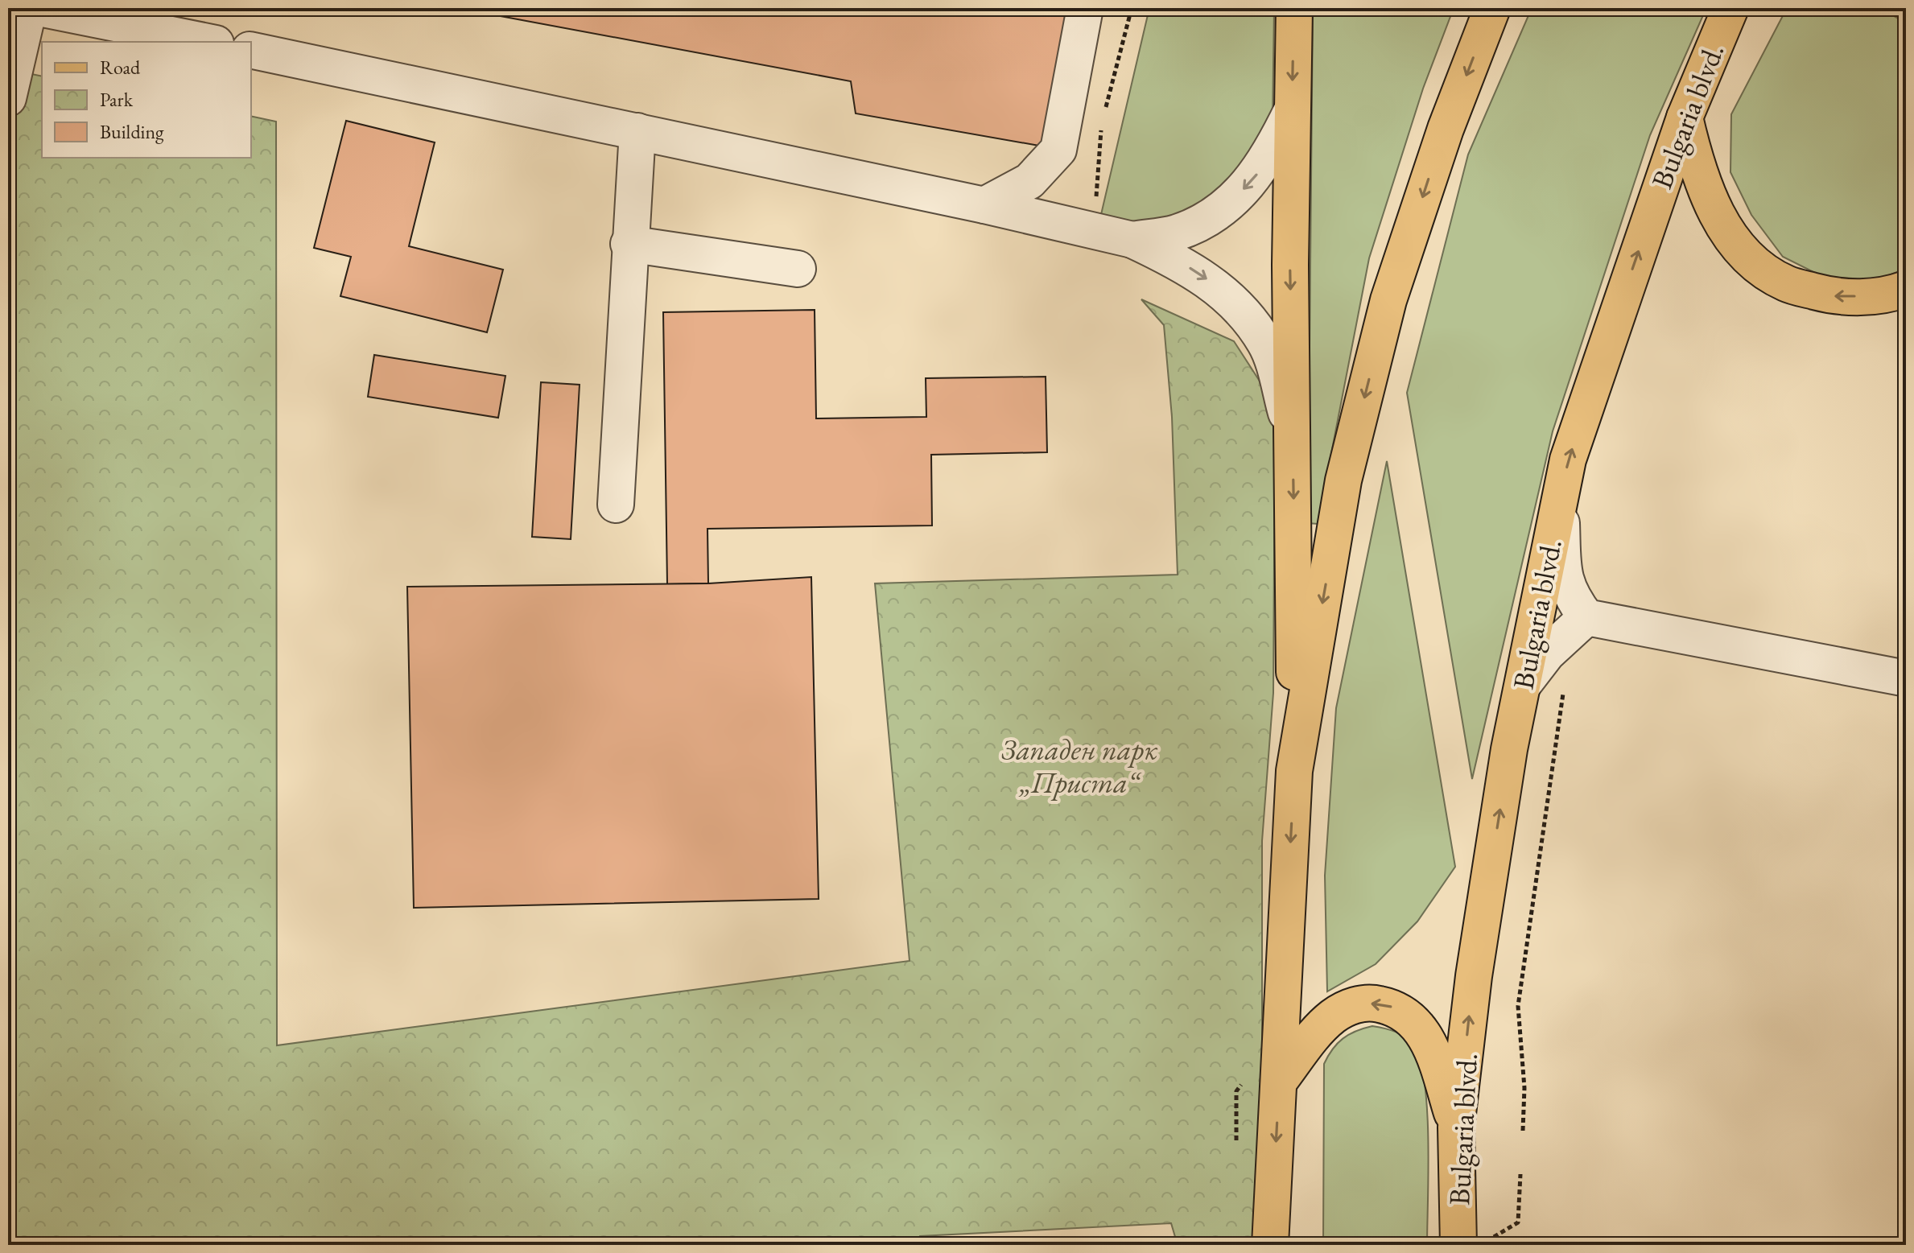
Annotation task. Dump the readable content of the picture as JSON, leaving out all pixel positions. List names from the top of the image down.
{
  "streets": {
    "main road": ["Bulgaria blvd."]
  },
  "parks": ["Западен парк „Приста“"],
  "legend": ["Road", "Park", "Building"]
}
